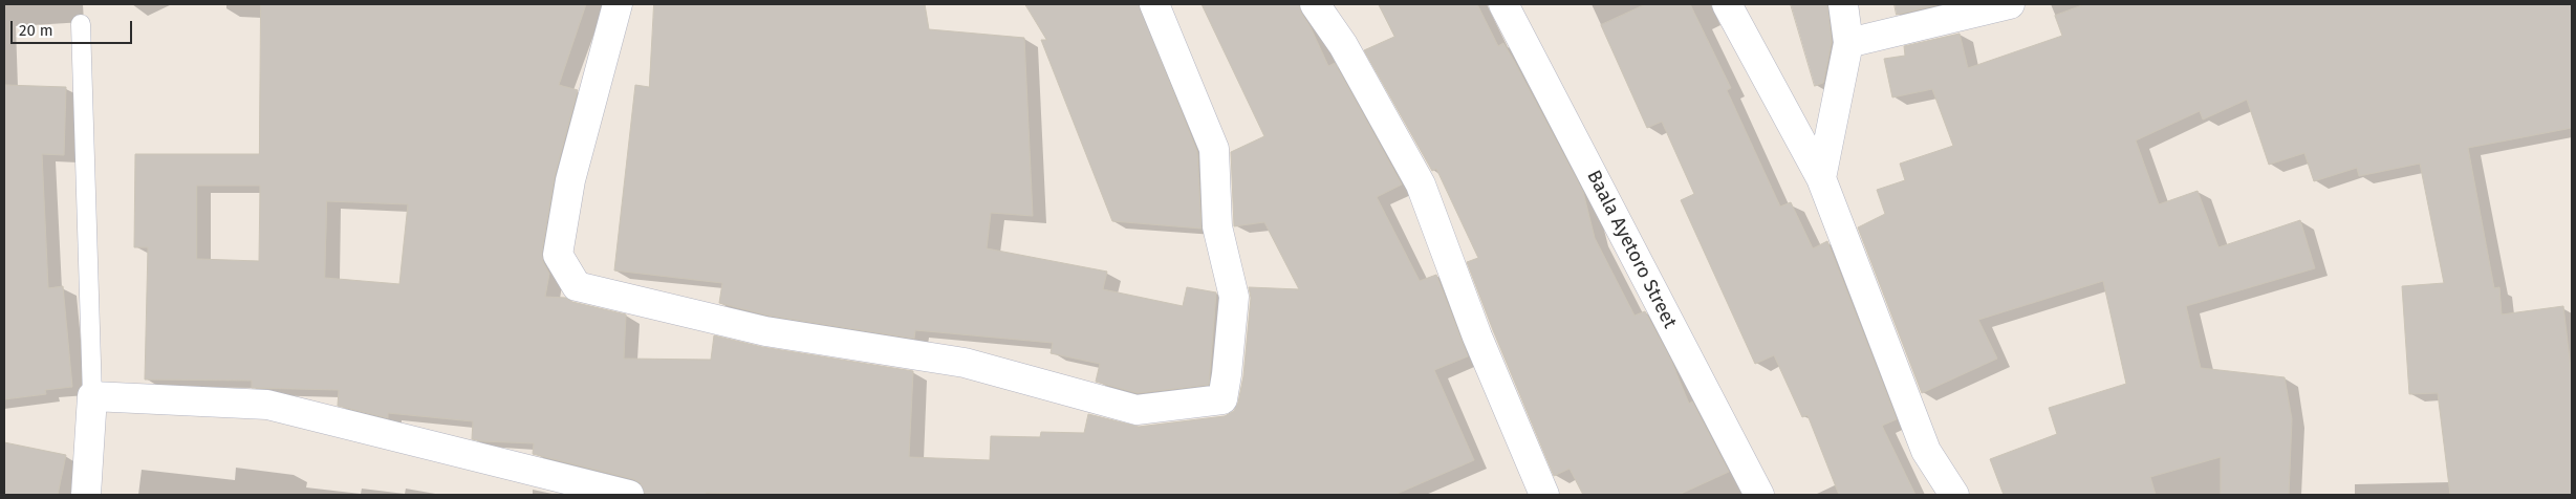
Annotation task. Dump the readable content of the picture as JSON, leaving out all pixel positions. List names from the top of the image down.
{
  "streets": {
    "street": ["Baala Ayetoro Street"]
  },
  "scale_bar": "20 m"
}
